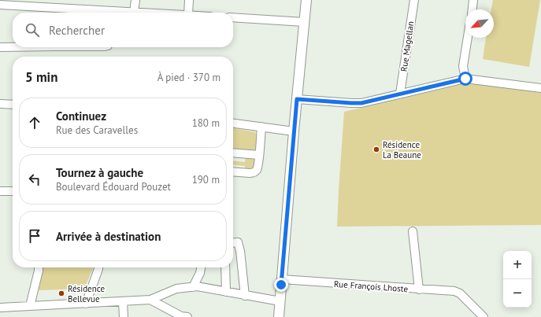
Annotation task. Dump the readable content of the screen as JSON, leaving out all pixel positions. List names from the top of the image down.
{
  "streets": {
    "street": ["Rue Magellan", "Rue François Lhoste"]
  },
  "places": ["Résidence La Beaune", "Résidence Bellevue"],
  "north": "bottom left",
  "page": {
    "search": "Rechercher",
    "heading": ["5 min", "À pied · 370 m"],
    "list": [
      ["Continuez", "Rue des Caravelles", "180 m"],
      ["Tournez à gauche", "Boulevard Édouard Pouzet", "190 m"],
      "Arrivée à destination"
    ],
    "map_buttons": ["+", "−"]
  }
}
